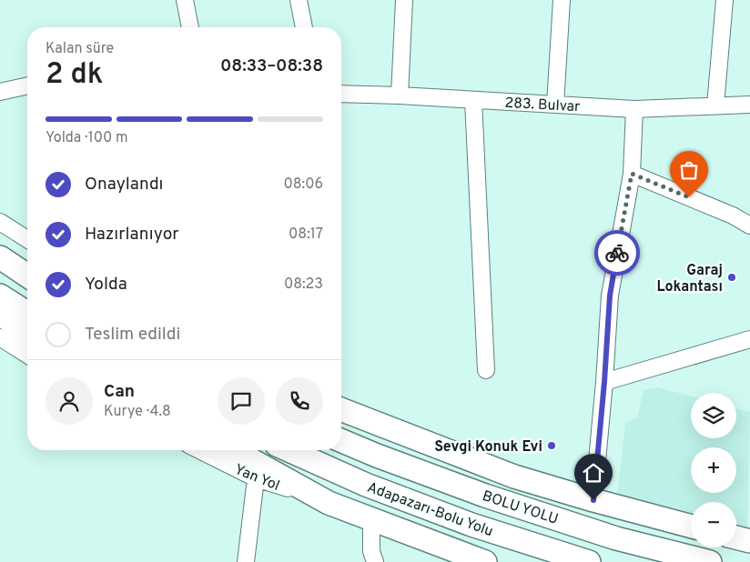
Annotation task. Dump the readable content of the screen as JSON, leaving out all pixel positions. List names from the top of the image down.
{
  "streets": {
    "highway": ["BOLU YOLU", "Adapazarı-Bolu Yolu"],
    "street": ["283. Bulvar", "Yan Yol"]
  },
  "places": ["Garaj Lokantası", "Sevgi Konuk Evi"],
  "page": {
    "heading": ["2 dk", "Kalan süre", "08:33–08:38"],
    "panel": ["Can", "Kurye · 4.8"],
    "bar": "Yolda · 100 m",
    "list": [
      ["Onaylandı", "08:06"],
      ["Hazırlanıyor", "08:17"],
      ["Yolda", "08:23"],
      "Teslim edildi"
    ],
    "map_buttons": ["+", "−"]
  }
}
